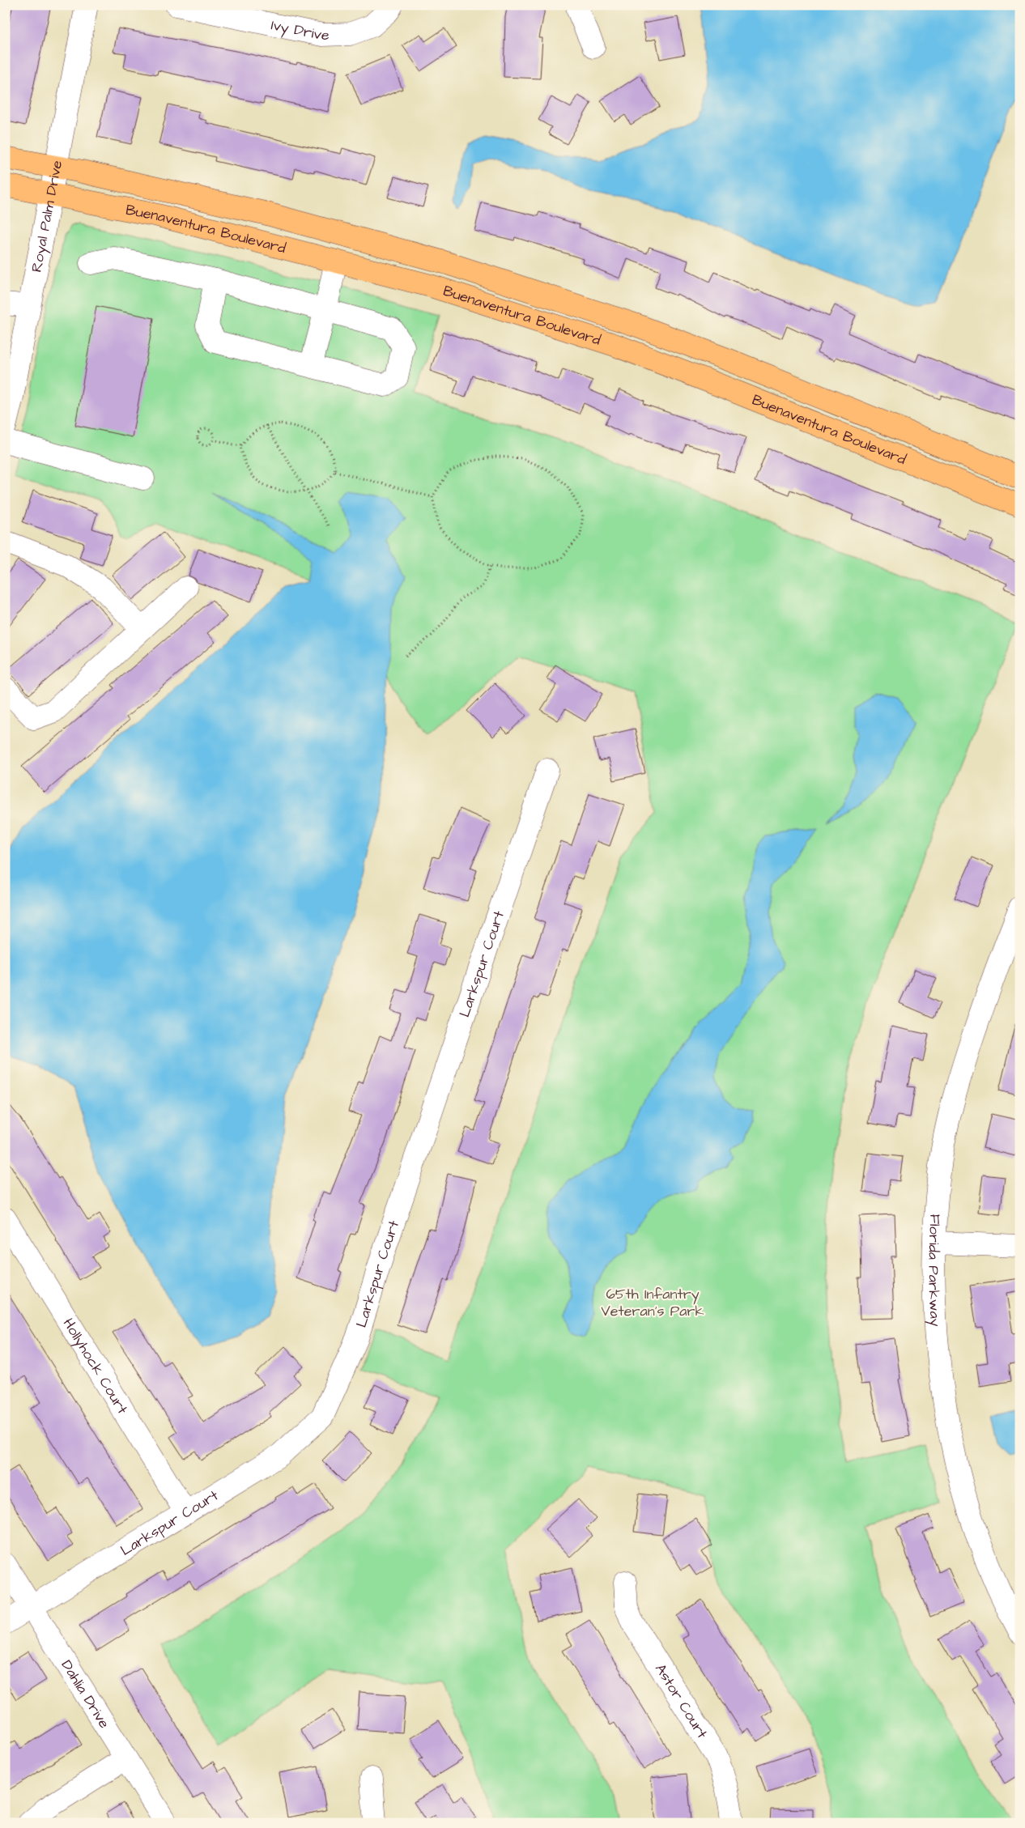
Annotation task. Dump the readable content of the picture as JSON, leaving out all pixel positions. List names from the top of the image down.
{
  "streets": {
    "main road": ["Buenaventura Boulevard"],
    "street": [
      "Ivy Drive",
      "Royal Palm Drive",
      "Larkspur Court",
      "Florida Parkway",
      "Hollyhock Court",
      "Dahlia Drive",
      "Astor Court"
    ]
  },
  "crossings": [
    ["Royal Palm Drive", "Buenaventura Boulevard"],
    ["Larkspur Court", "Hollyhock Court"],
    ["Larkspur Court", "Dahlia Drive"]
  ],
  "parks": ["65th Infantry Veteran's Park"]
}
